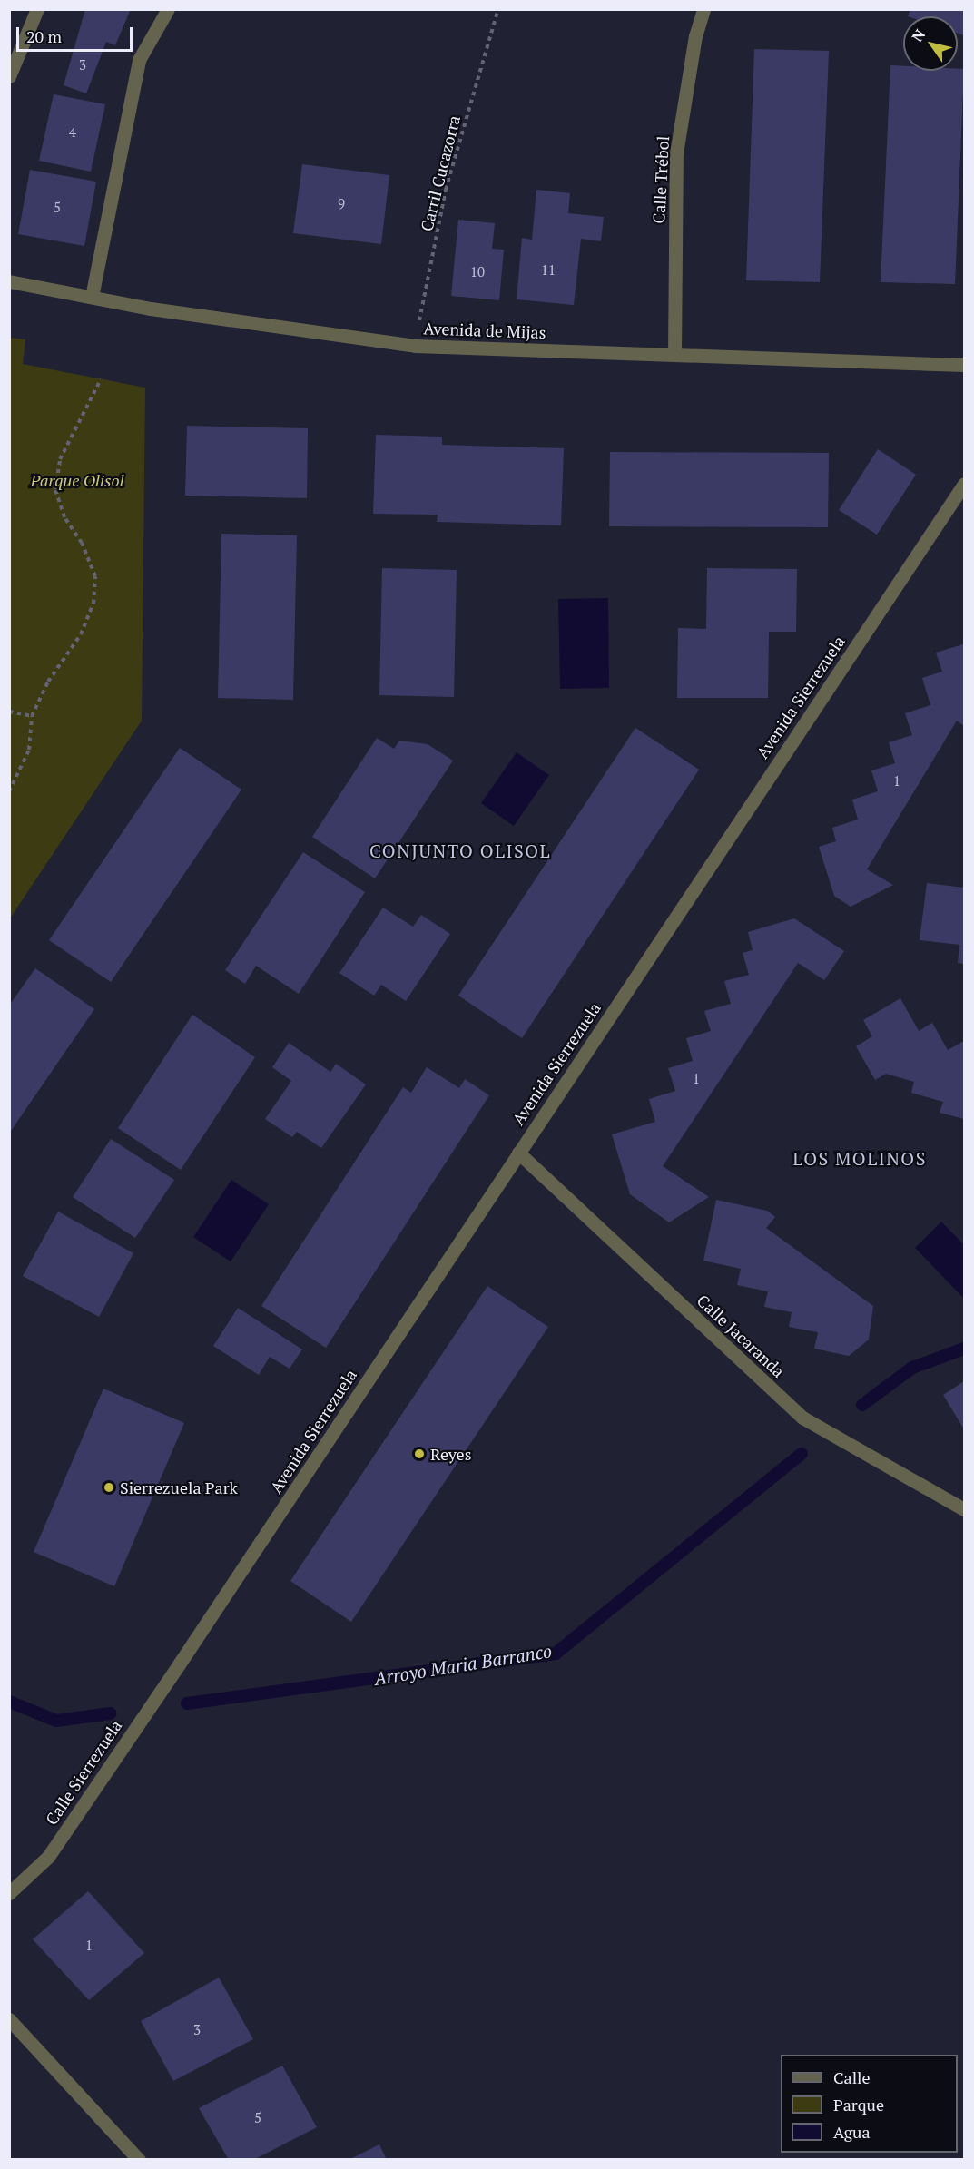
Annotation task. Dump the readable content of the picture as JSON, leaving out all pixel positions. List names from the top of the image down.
{
  "streets": {
    "street": [
      "Calle Trébol",
      "Avenida de Mijas",
      "Avenida Sierrezuela",
      "Calle Jacaranda",
      "Calle Sierrezuela"
    ],
    "path": ["Carril Cucazorra"]
  },
  "crossings": [
    ["Carril Cucazorra", "Avenida de Mijas"],
    ["Calle Trébol", "Avenida de Mijas"],
    ["Avenida Sierrezuela", "Calle Jacaranda"],
    ["Avenida Sierrezuela", "Calle Sierrezuela"]
  ],
  "districts": ["CONJUNTO OLISOL", "LOS MOLINOS"],
  "water": ["Arroyo Maria Barranco"],
  "parks": ["Parque Olisol"],
  "places": ["Reyes", "Sierrezuela Park"],
  "house_numbers": [
    "3",
    "4",
    "9",
    "5",
    "11",
    "10",
    "1",
    "1",
    "1",
    "3",
    "5"
  ],
  "legend": ["Calle", "Parque", "Agua"],
  "scale_bar": "20 m",
  "north": "top left"
}
